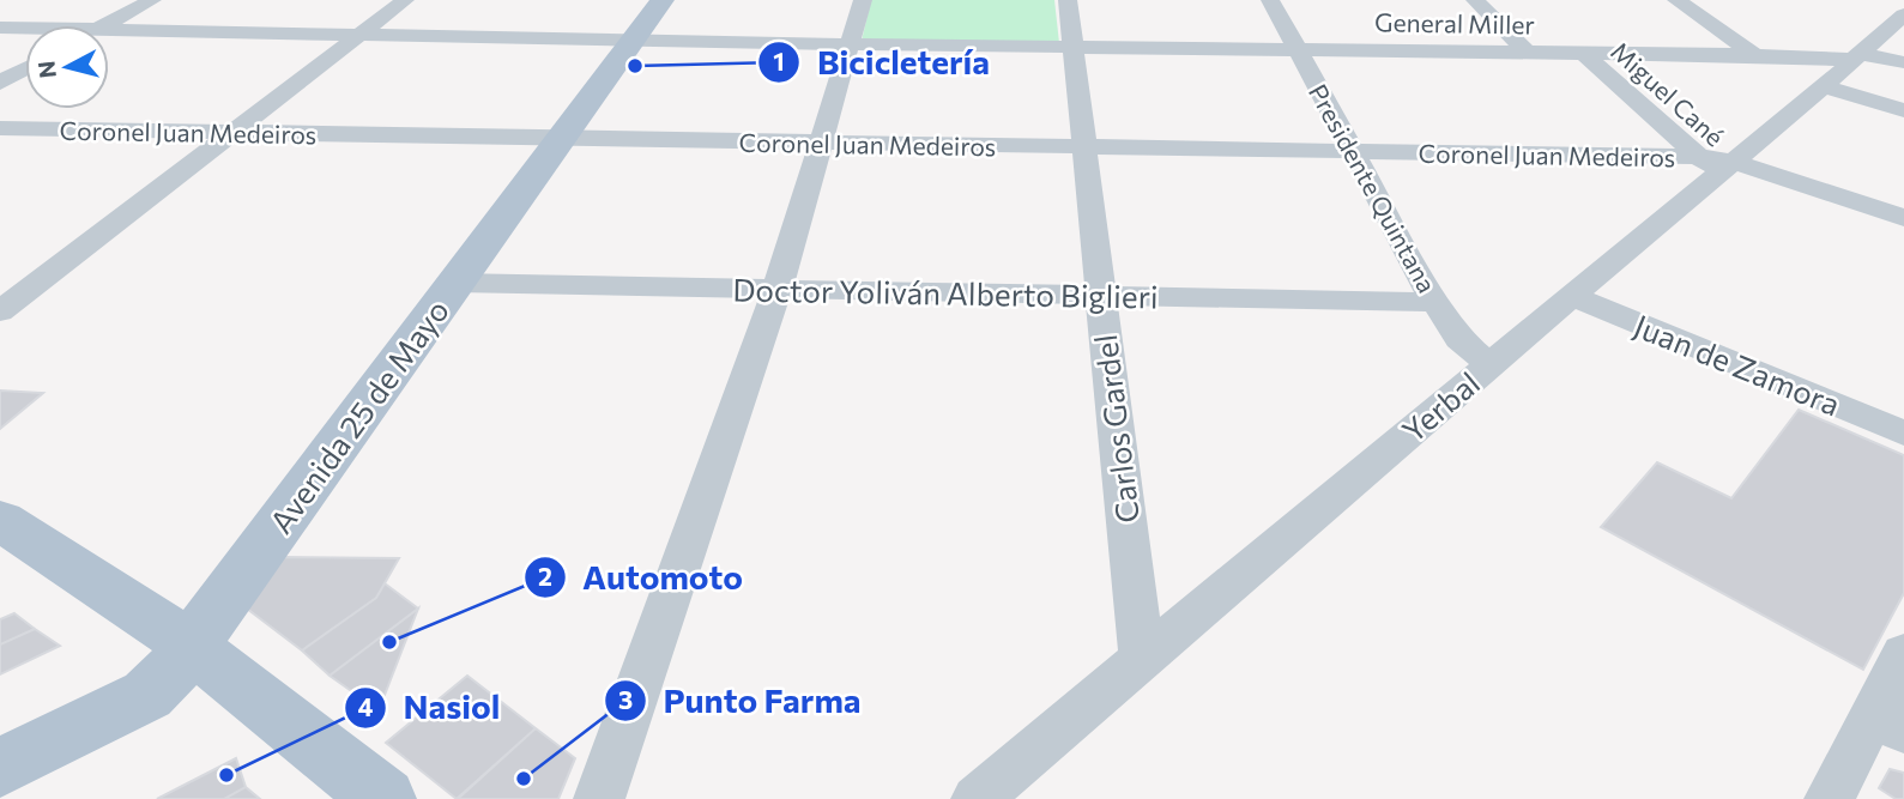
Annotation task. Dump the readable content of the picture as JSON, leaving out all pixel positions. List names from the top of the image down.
{
  "streets": {
    "main road": ["Avenida 25 de Mayo"],
    "street": [
      "General Miller",
      "Miguel Cané",
      "Coronel Juan Medeiros",
      "Presidente Quintana",
      "Doctor Yoliván Alberto Biglieri",
      "Juan de Zamora",
      "Yerbal",
      "Carlos Gardel"
    ]
  },
  "crossings": [
    ["General Miller", "Miguel Cané"],
    ["General Miller", "Presidente Quintana"],
    ["General Miller", "Yerbal"],
    ["General Miller", "Avenida 25 de Mayo"],
    ["General Miller", "Carlos Gardel"],
    ["Miguel Cané", "Coronel Juan Medeiros"],
    ["Miguel Cané", "Yerbal"],
    ["Coronel Juan Medeiros", "Presidente Quintana"],
    ["Coronel Juan Medeiros", "Yerbal"],
    ["Coronel Juan Medeiros", "Avenida 25 de Mayo"],
    ["Coronel Juan Medeiros", "Carlos Gardel"],
    ["Presidente Quintana", "Doctor Yoliván Alberto Biglieri"],
    ["Presidente Quintana", "Yerbal"],
    ["Doctor Yoliván Alberto Biglieri", "Avenida 25 de Mayo"],
    ["Doctor Yoliván Alberto Biglieri", "Carlos Gardel"],
    ["Juan de Zamora", "Yerbal"],
    ["Yerbal", "Carlos Gardel"]
  ],
  "places": [
    "Bicicletería",
    "Automoto",
    "Nasiol",
    "Punto Farma"
  ],
  "north": "left"
}
